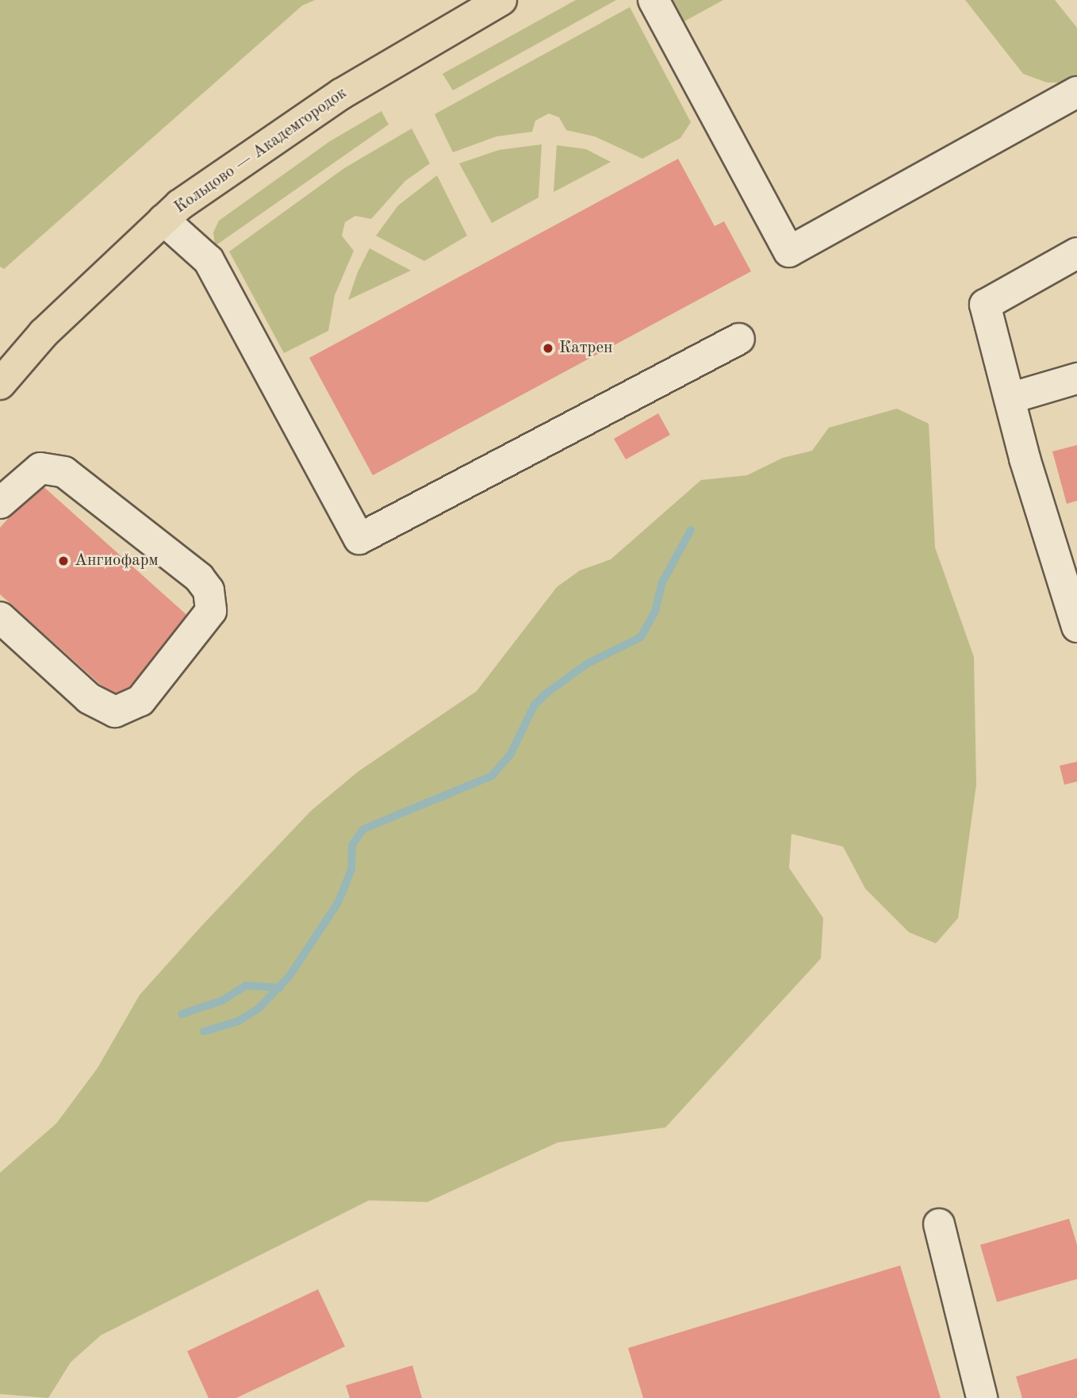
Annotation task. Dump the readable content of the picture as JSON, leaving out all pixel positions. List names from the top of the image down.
{
  "streets": {
    "main road": ["Кольцово — Академгородок"]
  },
  "places": ["Катрен", "Ангиофарм"]
}
